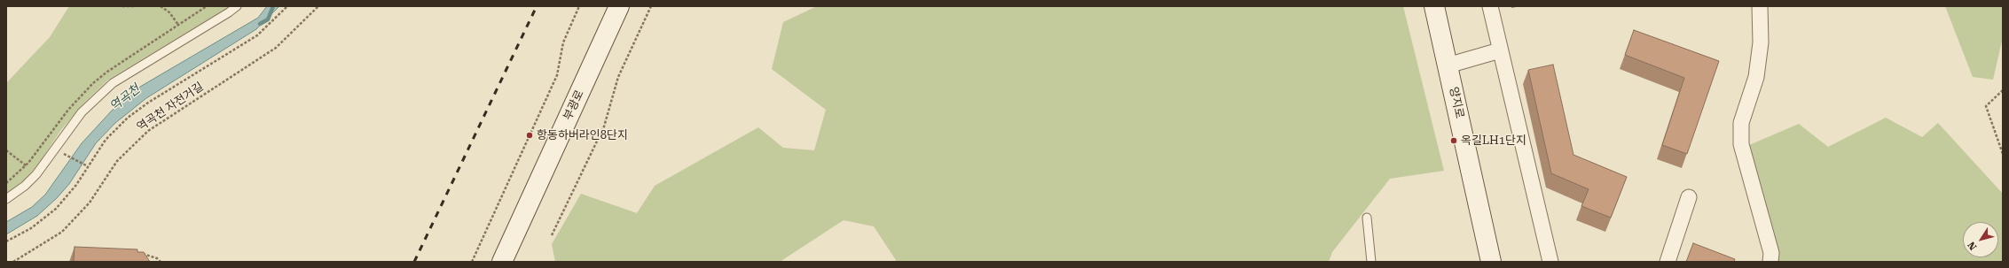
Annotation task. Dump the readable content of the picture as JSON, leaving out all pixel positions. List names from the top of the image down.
{
  "streets": {
    "main road": ["양지로", "부광로"],
    "path": ["역곡천 자전거길"]
  },
  "water": ["역곡천"],
  "places": ["항동하버라인8단지", "옥길LH1단지"],
  "north": "bottom left"
}
